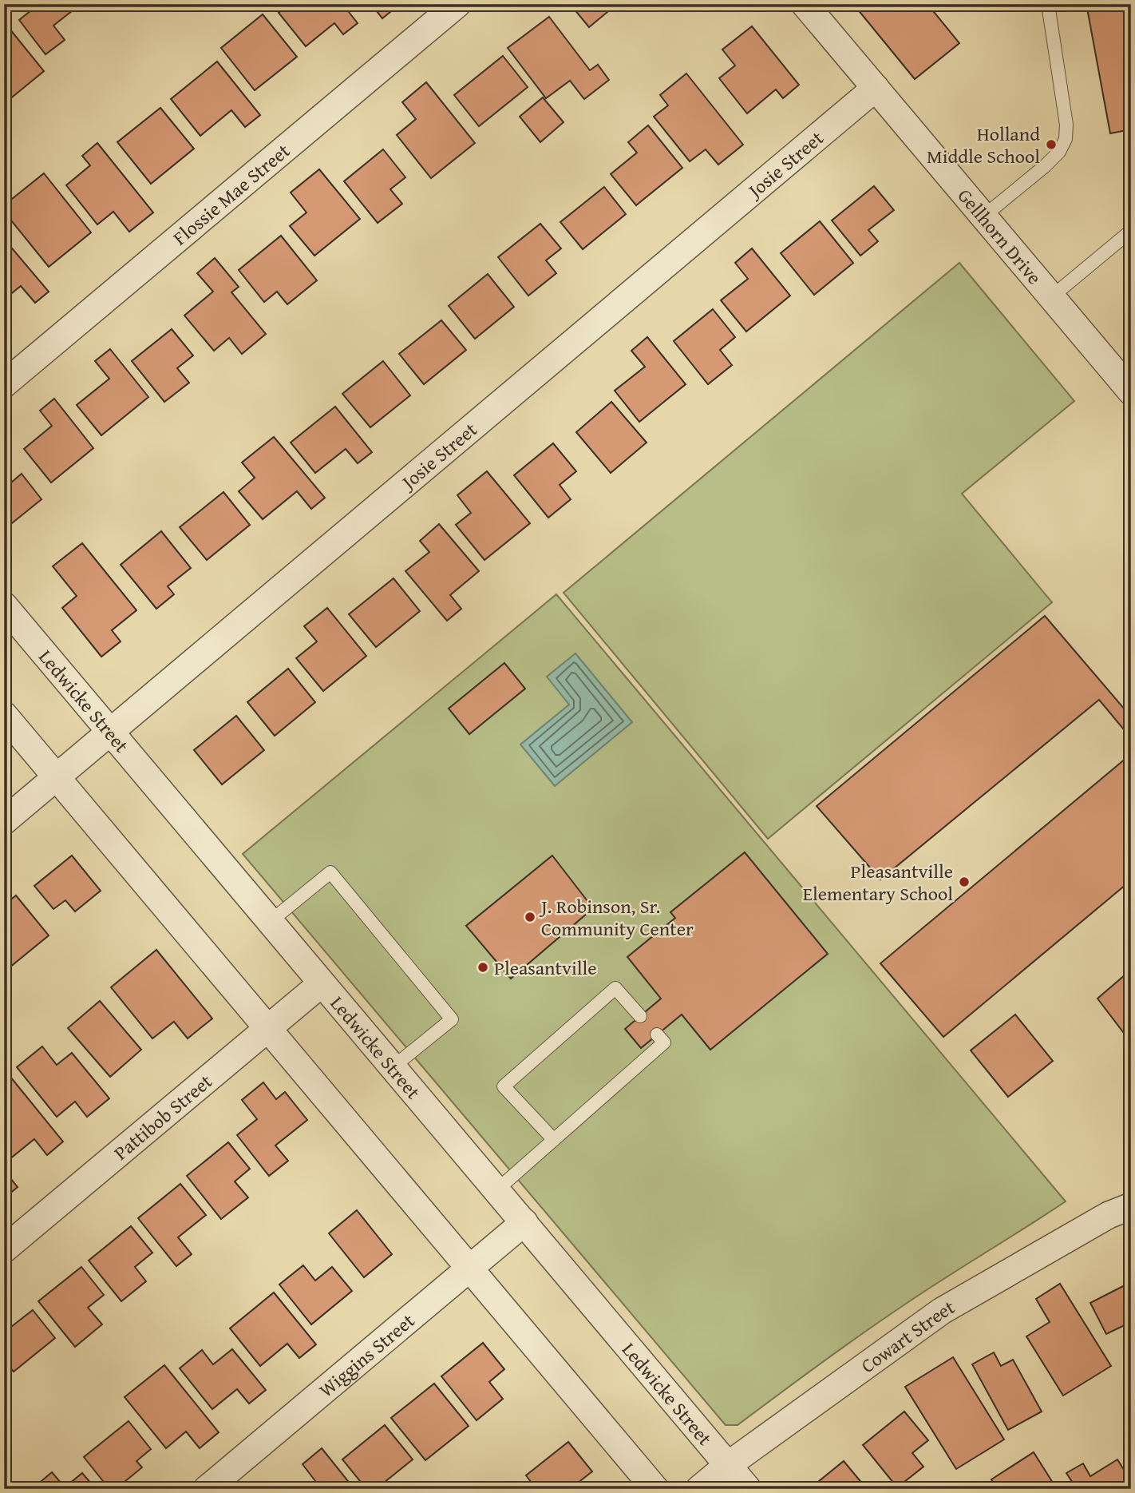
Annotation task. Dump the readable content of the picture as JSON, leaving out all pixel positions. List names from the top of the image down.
{
  "streets": {
    "street": [
      "Josie Street",
      "Flossie Mae Street",
      "Gellhorn Drive",
      "Ledwicke Street",
      "Pattibob Street",
      "Cowart Street",
      "Wiggins Street"
    ]
  },
  "crossings": [
    ["Josie Street", "Gellhorn Drive"],
    ["Josie Street", "Ledwicke Street"],
    ["Ledwicke Street", "Pattibob Street"],
    ["Ledwicke Street", "Cowart Street"],
    ["Ledwicke Street", "Wiggins Street"]
  ],
  "places": [
    "Holland Middle School",
    "Pleasantville Elementary School",
    "J. Robinson, Sr. Community Center",
    "Pleasantville"
  ]
}
